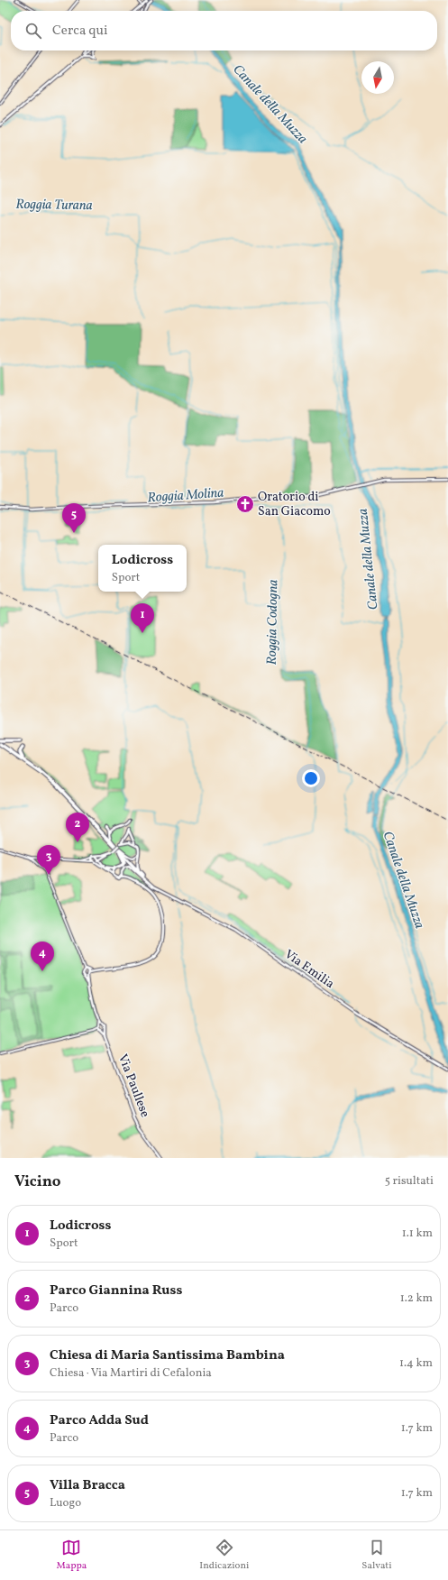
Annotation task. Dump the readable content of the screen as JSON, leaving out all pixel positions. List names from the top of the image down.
{
  "streets": {
    "main road": ["Via Emilia", "Via Paullese"]
  },
  "water": [
    "Canale della Muzza",
    "Roggia Turana",
    "Roggia Molina",
    "Roggia Codogna"
  ],
  "places": {
    "church": ["Oratorio di San Giacomo"]
  },
  "north": "bottom",
  "page": {
    "search": "Cerca qui",
    "pins": [
      "5",
      "1",
      "2",
      "3",
      "4"
    ],
    "popup": ["Lodicross", "Sport"],
    "heading": ["Vicino", "5 risultati"],
    "list": [
      {
        "mark": "1",
        "name": "Lodicross",
        "note": "Sport",
        "value": "1.1 km"
      },
      {
        "mark": "2",
        "name": "Parco Giannina Russ",
        "note": "Parco",
        "value": "1.2 km"
      },
      {
        "mark": "3",
        "name": "Chiesa di Maria Santissima Bambina",
        "note": "Chiesa · Via Martiri di Cefalonia",
        "value": "1.4 km"
      },
      {
        "mark": "4",
        "name": "Parco Adda Sud",
        "note": "Parco",
        "value": "1.7 km"
      },
      {
        "mark": "5",
        "name": "Villa Bracca",
        "note": "Luogo",
        "value": "1.7 km"
      }
    ],
    "nav": ["Mappa", "Indicazioni", "Salvati"]
  }
}
